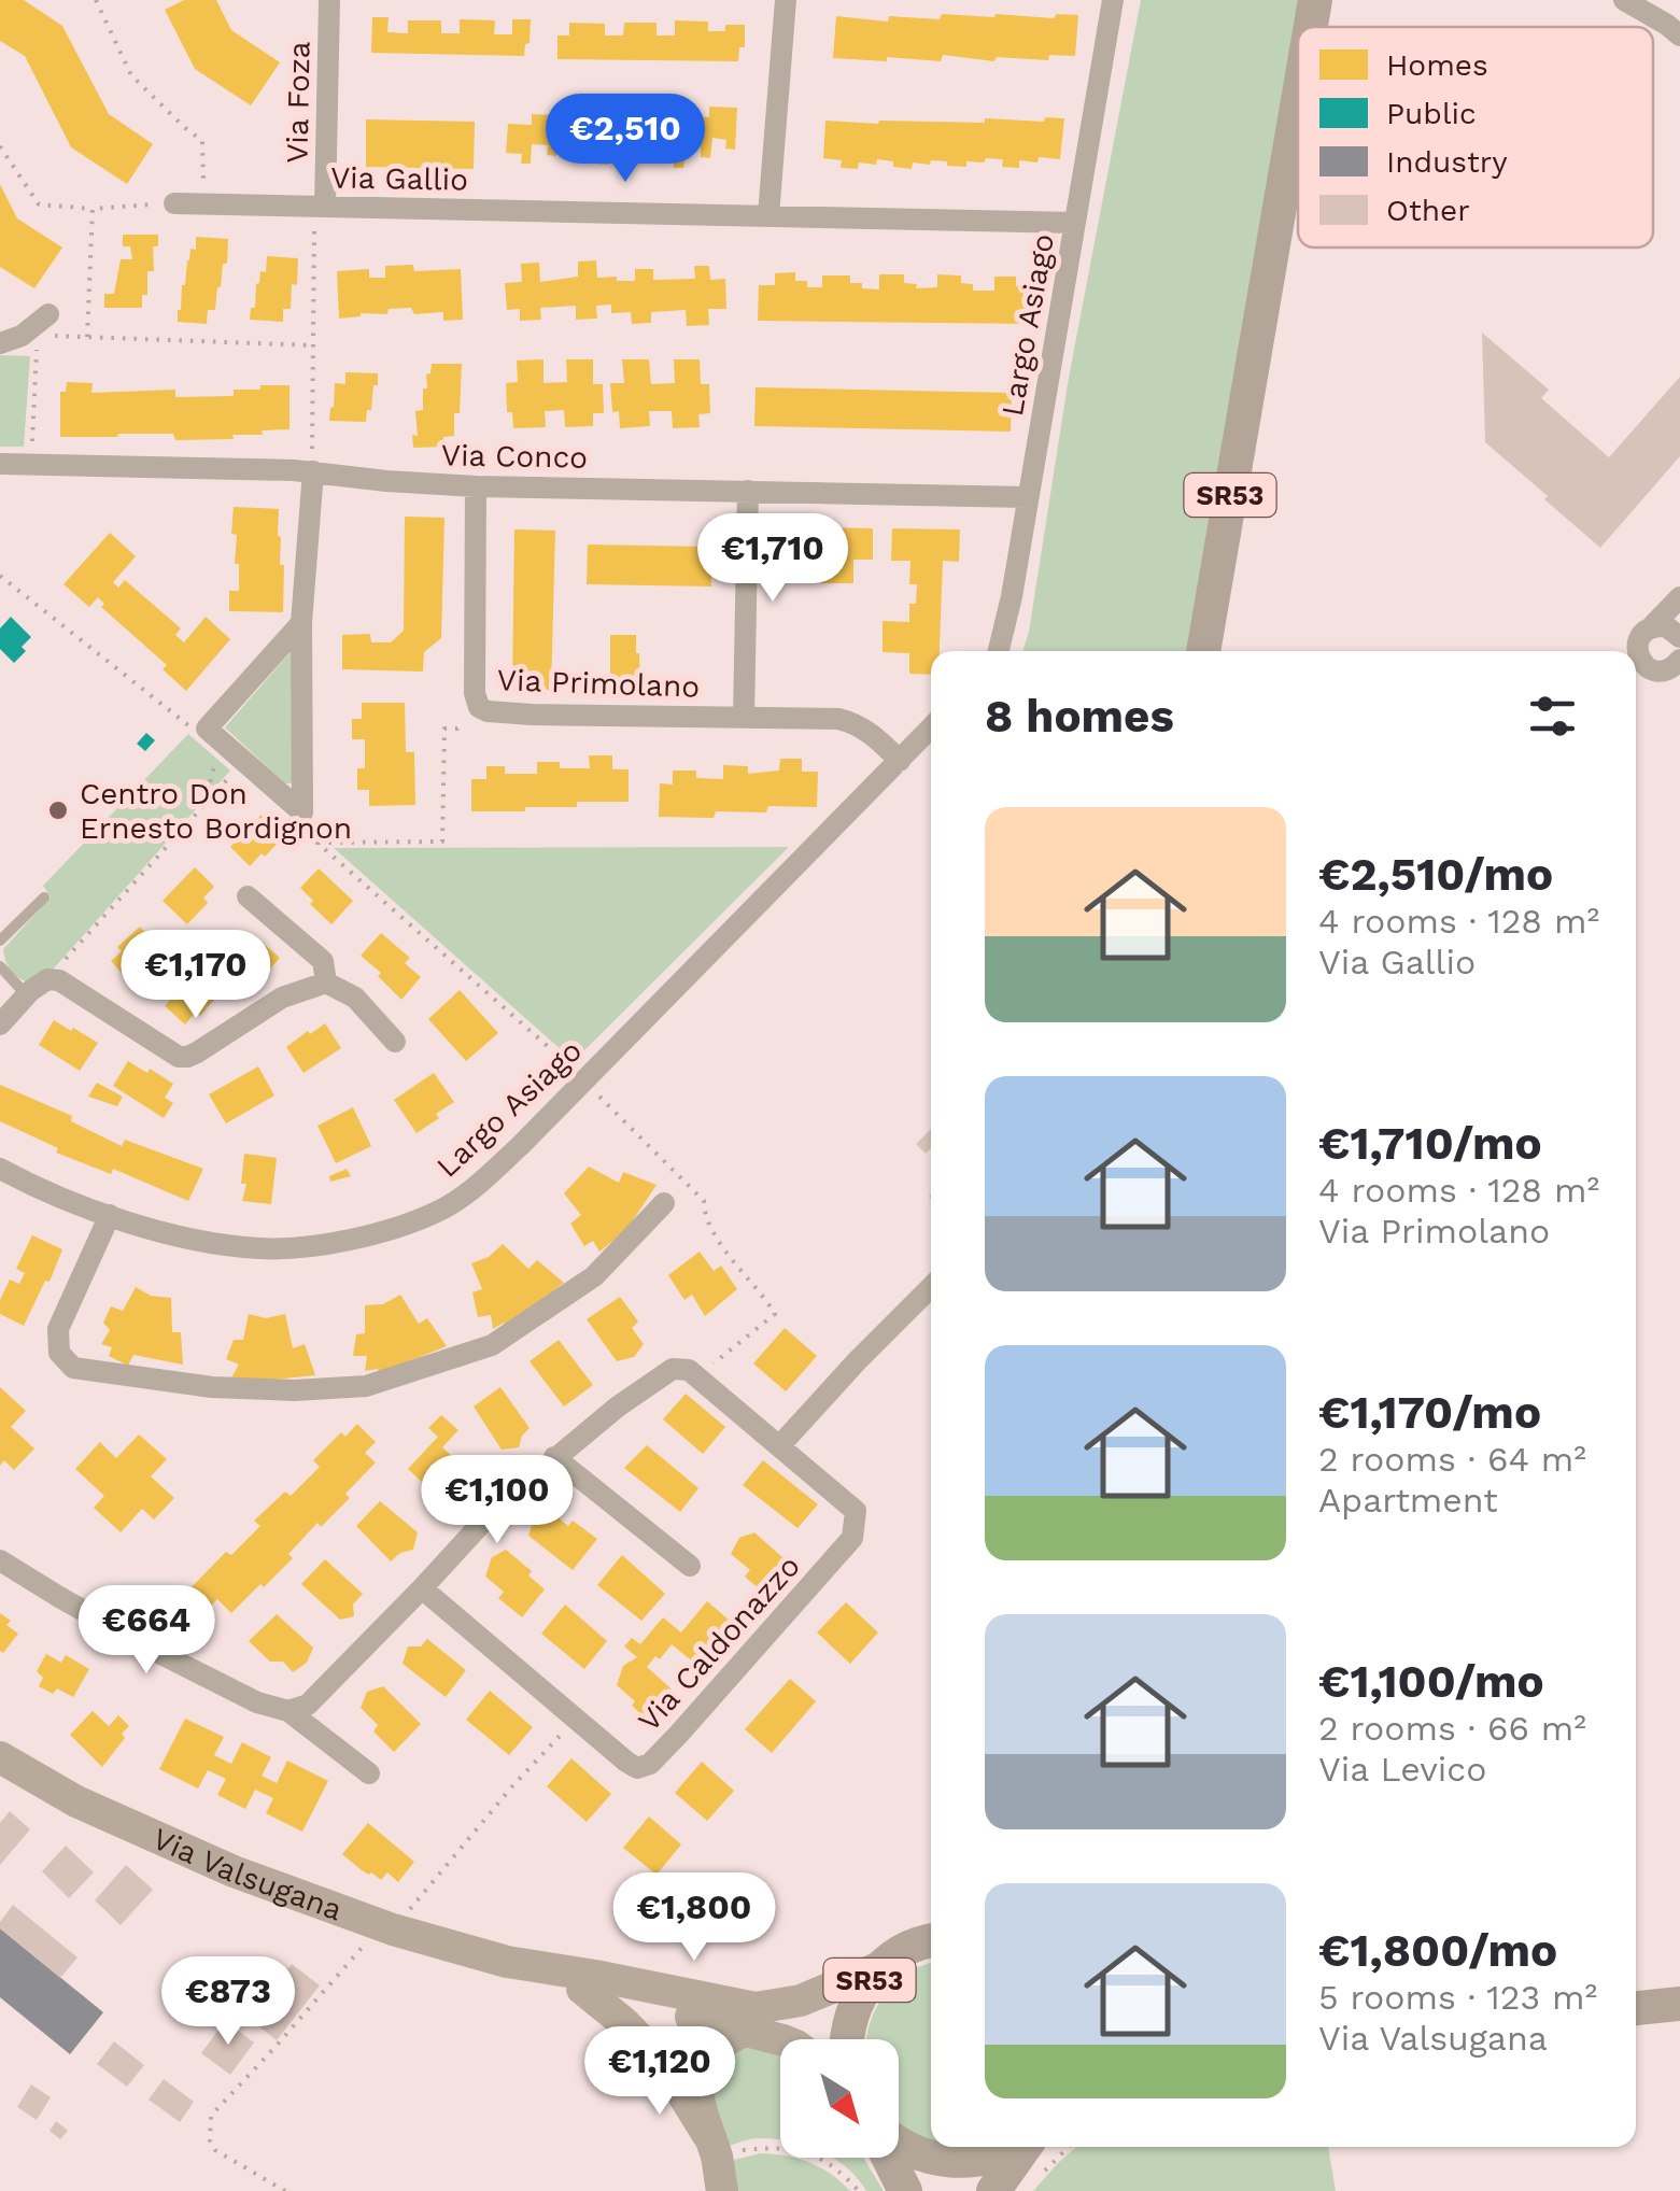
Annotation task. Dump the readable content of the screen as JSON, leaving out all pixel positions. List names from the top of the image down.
{
  "streets": {
    "main road": ["SR53", "Via Valsugana"],
    "street": [
      "Via Foza",
      "Via Gallio",
      "Largo Asiago",
      "Via Conco",
      "Via Primolano",
      "Via Caldonazzo"
    ]
  },
  "crossings": [
    ["Via Foza", "Via Gallio"],
    ["Via Gallio", "Largo Asiago"],
    ["Largo Asiago", "Via Conco"],
    ["Largo Asiago", "Via Primolano"],
    ["Via Conco", "Via Primolano"],
    ["SR53", "Via Valsugana"]
  ],
  "places": ["Centro Don Ernesto Bordignon"],
  "legend": [
    "Homes",
    "Public",
    "Industry",
    "Other"
  ],
  "north": "bottom right",
  "page": {
    "price": [
      "€2,510",
      "€1,710",
      "€1,170",
      "€1,100",
      "€664",
      "€1,800",
      "€873",
      "€1,120"
    ],
    "heading": "8 homes",
    "list": [
      {
        "name": "€2,510/mo",
        "note": "4 rooms · 128 m² · Via Gallio"
      },
      {
        "name": "€1,710/mo",
        "note": "4 rooms · 128 m² · Via Primolano"
      },
      {
        "name": "€1,170/mo",
        "note": "2 rooms · 64 m² · Apartment"
      },
      {
        "name": "€1,100/mo",
        "note": "2 rooms · 66 m² · Via Levico"
      },
      {
        "name": "€1,800/mo",
        "note": "5 rooms · 123 m² · Via Valsugana"
      }
    ]
  }
}
